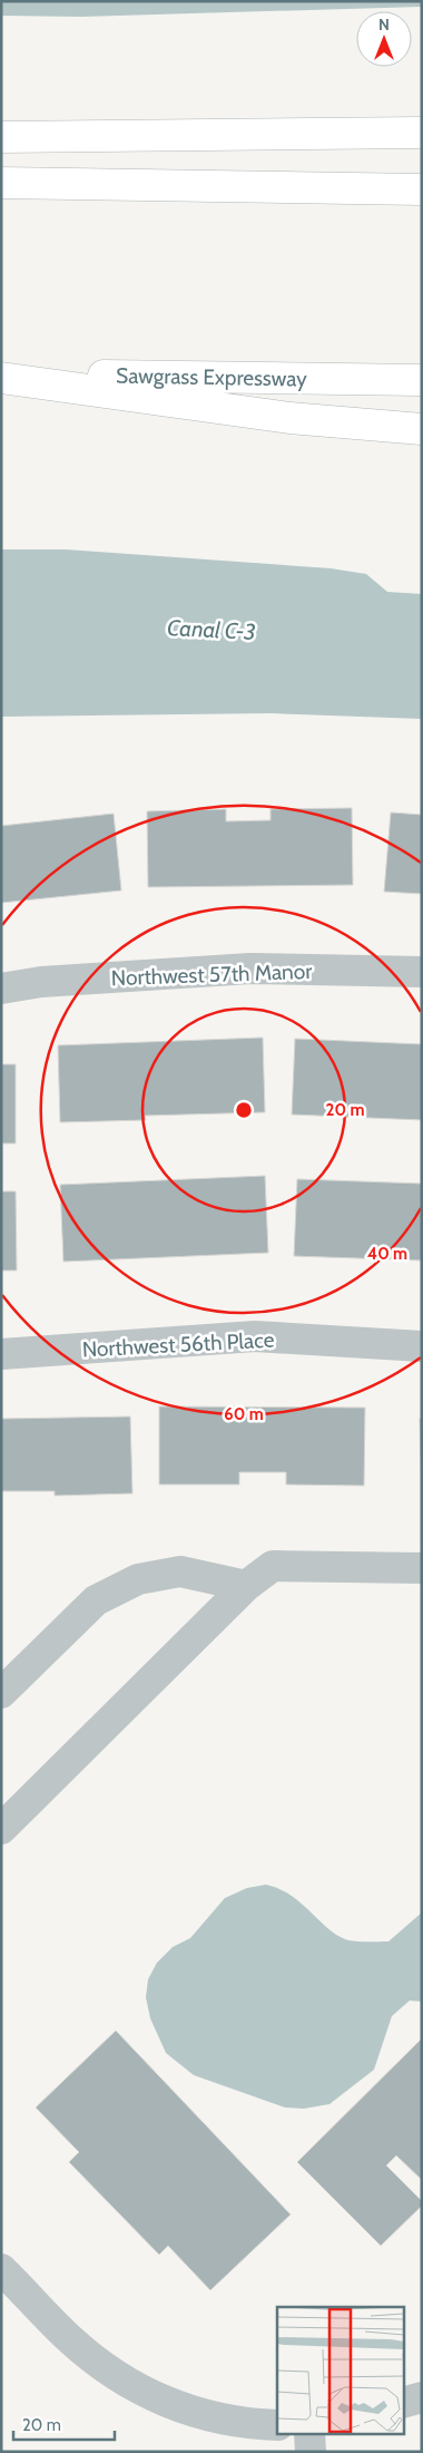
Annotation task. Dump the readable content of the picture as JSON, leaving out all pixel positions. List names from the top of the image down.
{
  "streets": {
    "highway": ["Sawgrass Expressway"],
    "street": ["Northwest 57th Manor", "Northwest 56th Place"]
  },
  "water": ["Canal C-3"],
  "scale_bar": "20 m",
  "north": "top",
  "rings": ["20 m", "40 m", "60 m"]
}
